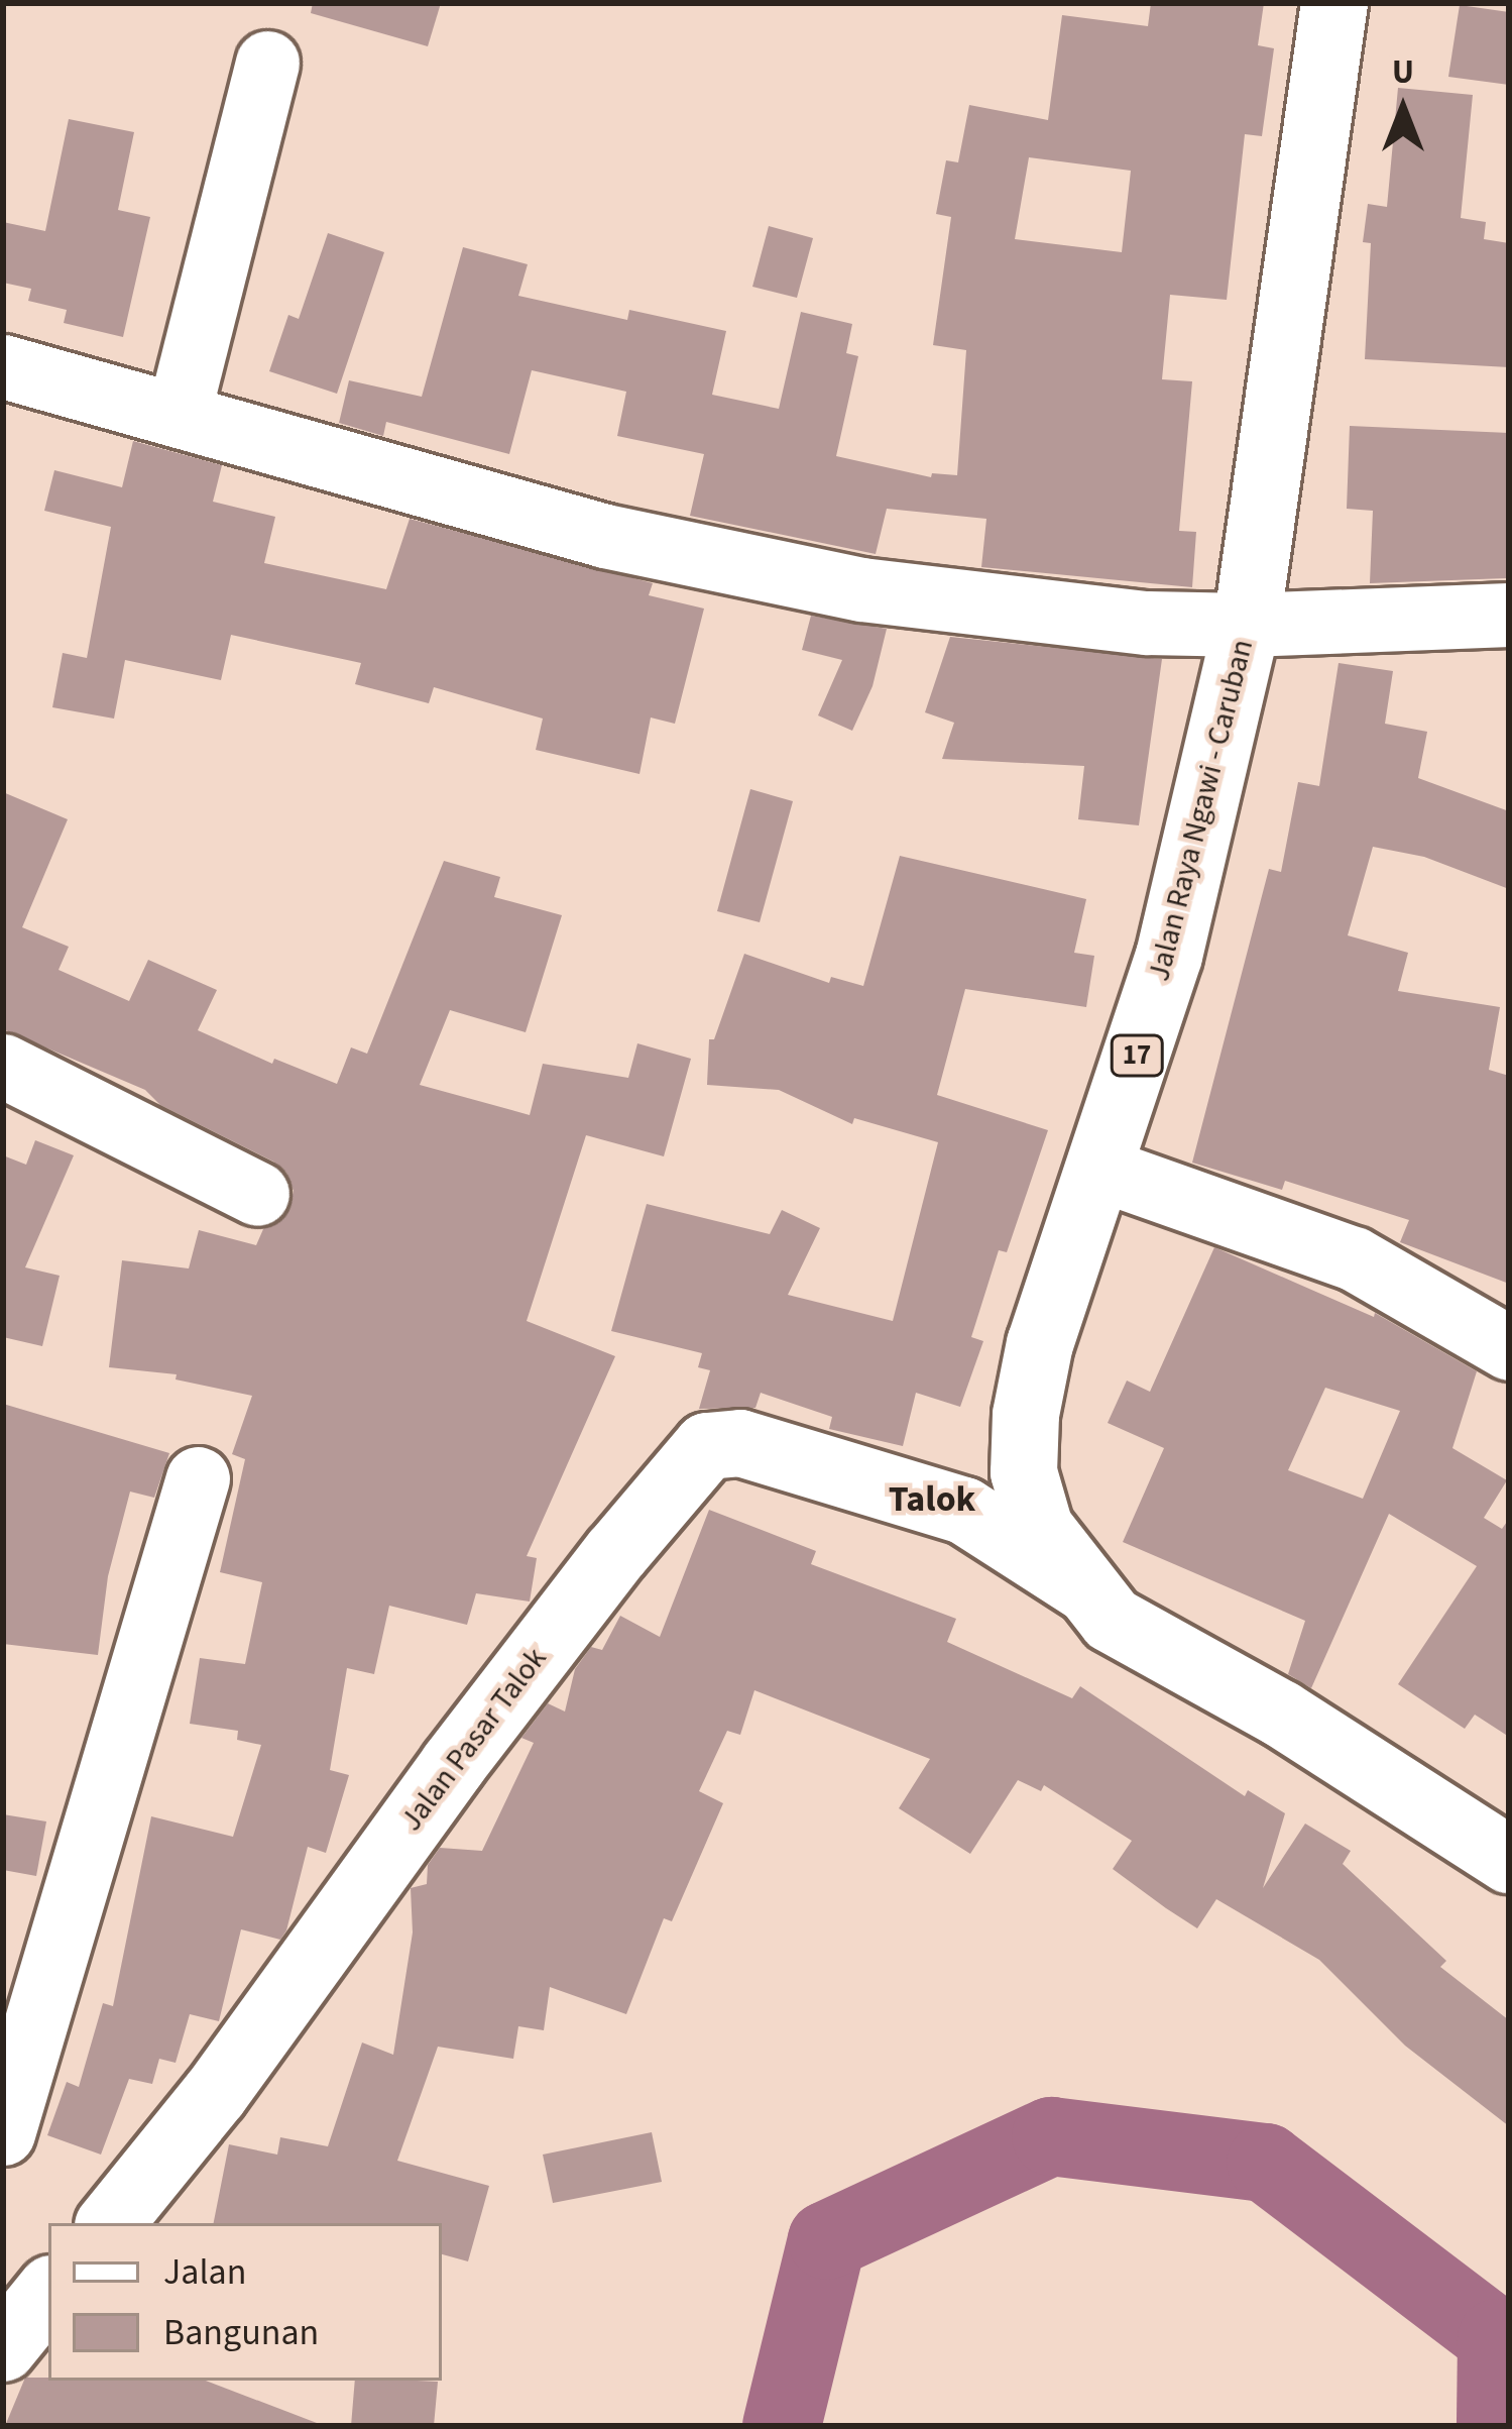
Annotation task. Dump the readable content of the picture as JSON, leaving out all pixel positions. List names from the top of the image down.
{
  "streets": {
    "main road": ["Jalan Raya Ngawi - Caruban", "17", "Jalan Pasar Talok"]
  },
  "crossings": [
    ["Jalan Raya Ngawi - Caruban", "Jalan Pasar Talok"]
  ],
  "districts": ["Talok"],
  "legend": ["Jalan", "Bangunan"],
  "north": "top"
}
